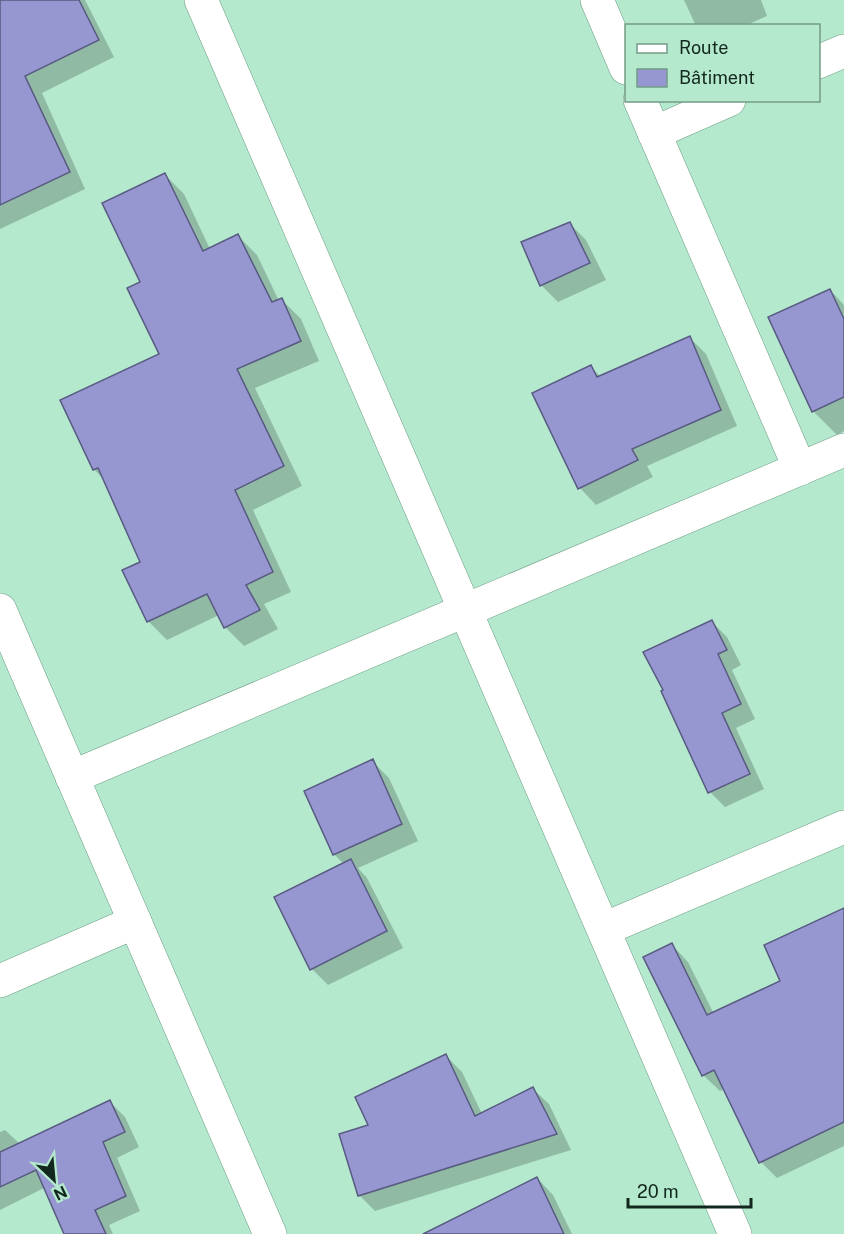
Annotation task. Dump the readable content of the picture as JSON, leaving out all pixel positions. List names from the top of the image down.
{
  "legend": ["Route", "Bâtiment"],
  "scale_bar": "20 m",
  "north": "bottom right"
}
